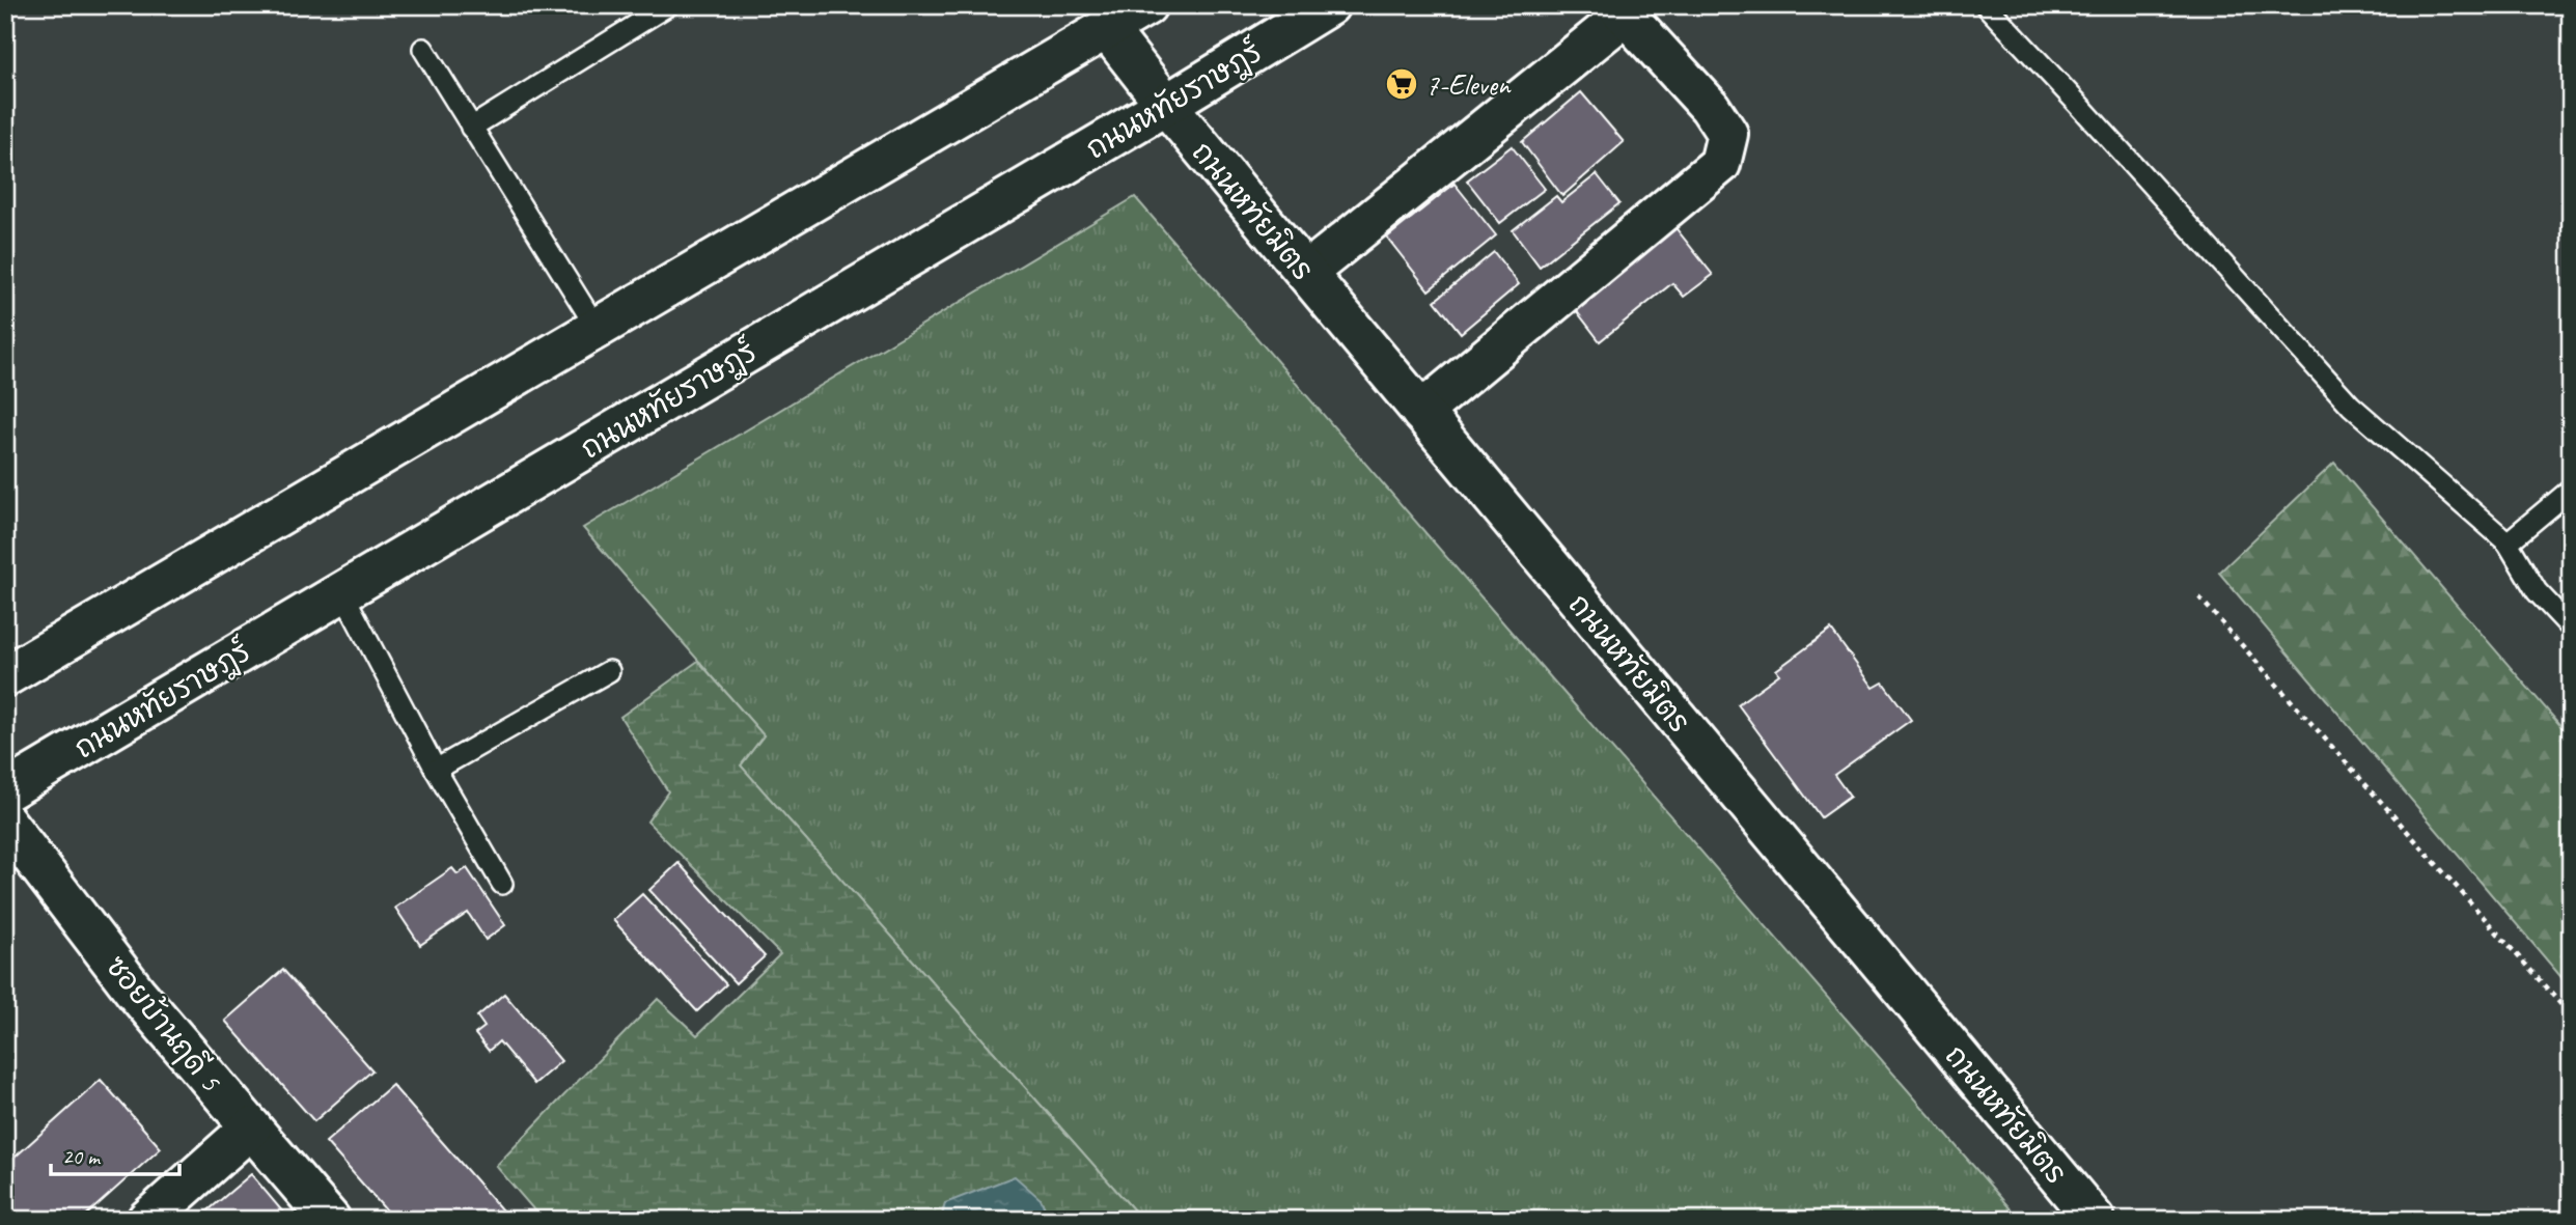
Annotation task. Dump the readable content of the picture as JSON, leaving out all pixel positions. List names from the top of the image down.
{
  "streets": {
    "street": ["ถนนหทัยราษฎร์", "ถนนหทัยมิตร", "ซอยบ้านฤดี 5"]
  },
  "crossings": [
    ["ถนนหทัยราษฎร์", "ถนนหทัยมิตร"]
  ],
  "places": {
    "supermarket": ["7-Eleven"]
  },
  "scale_bar": "20 m"
}
